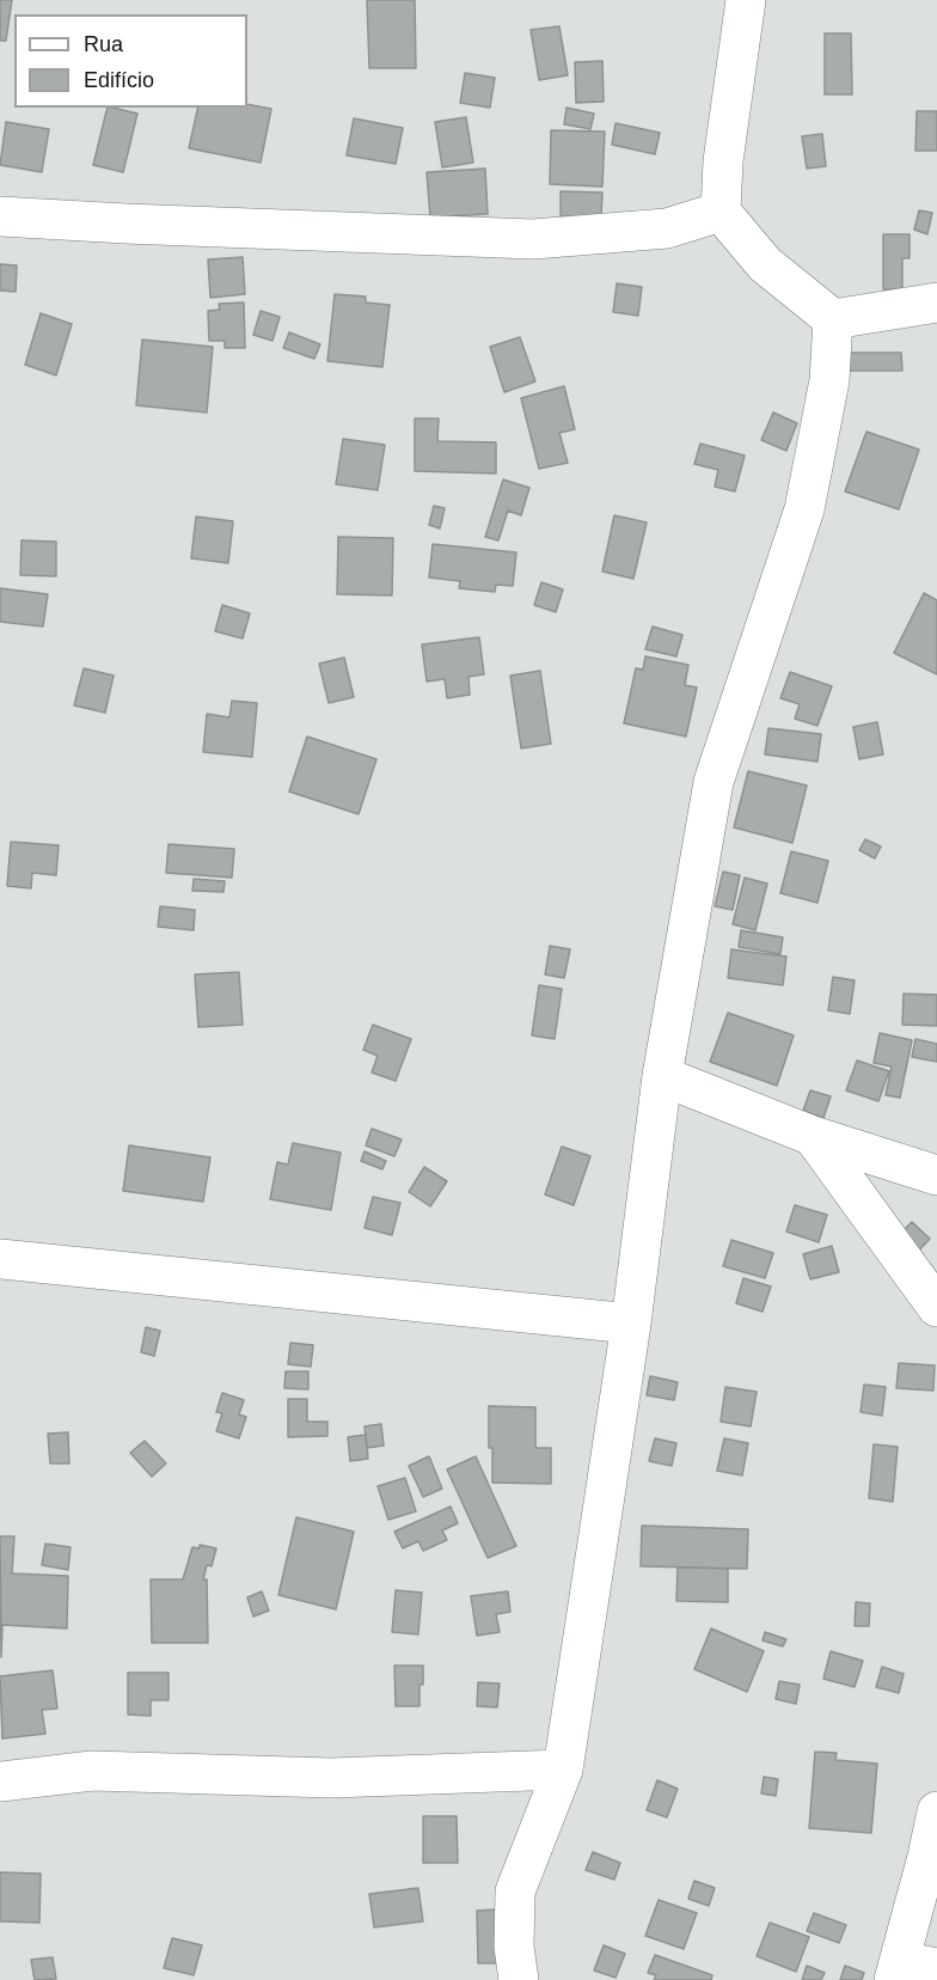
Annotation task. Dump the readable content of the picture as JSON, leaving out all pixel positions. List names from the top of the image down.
{
  "legend": ["Rua", "Edifício"]
}
